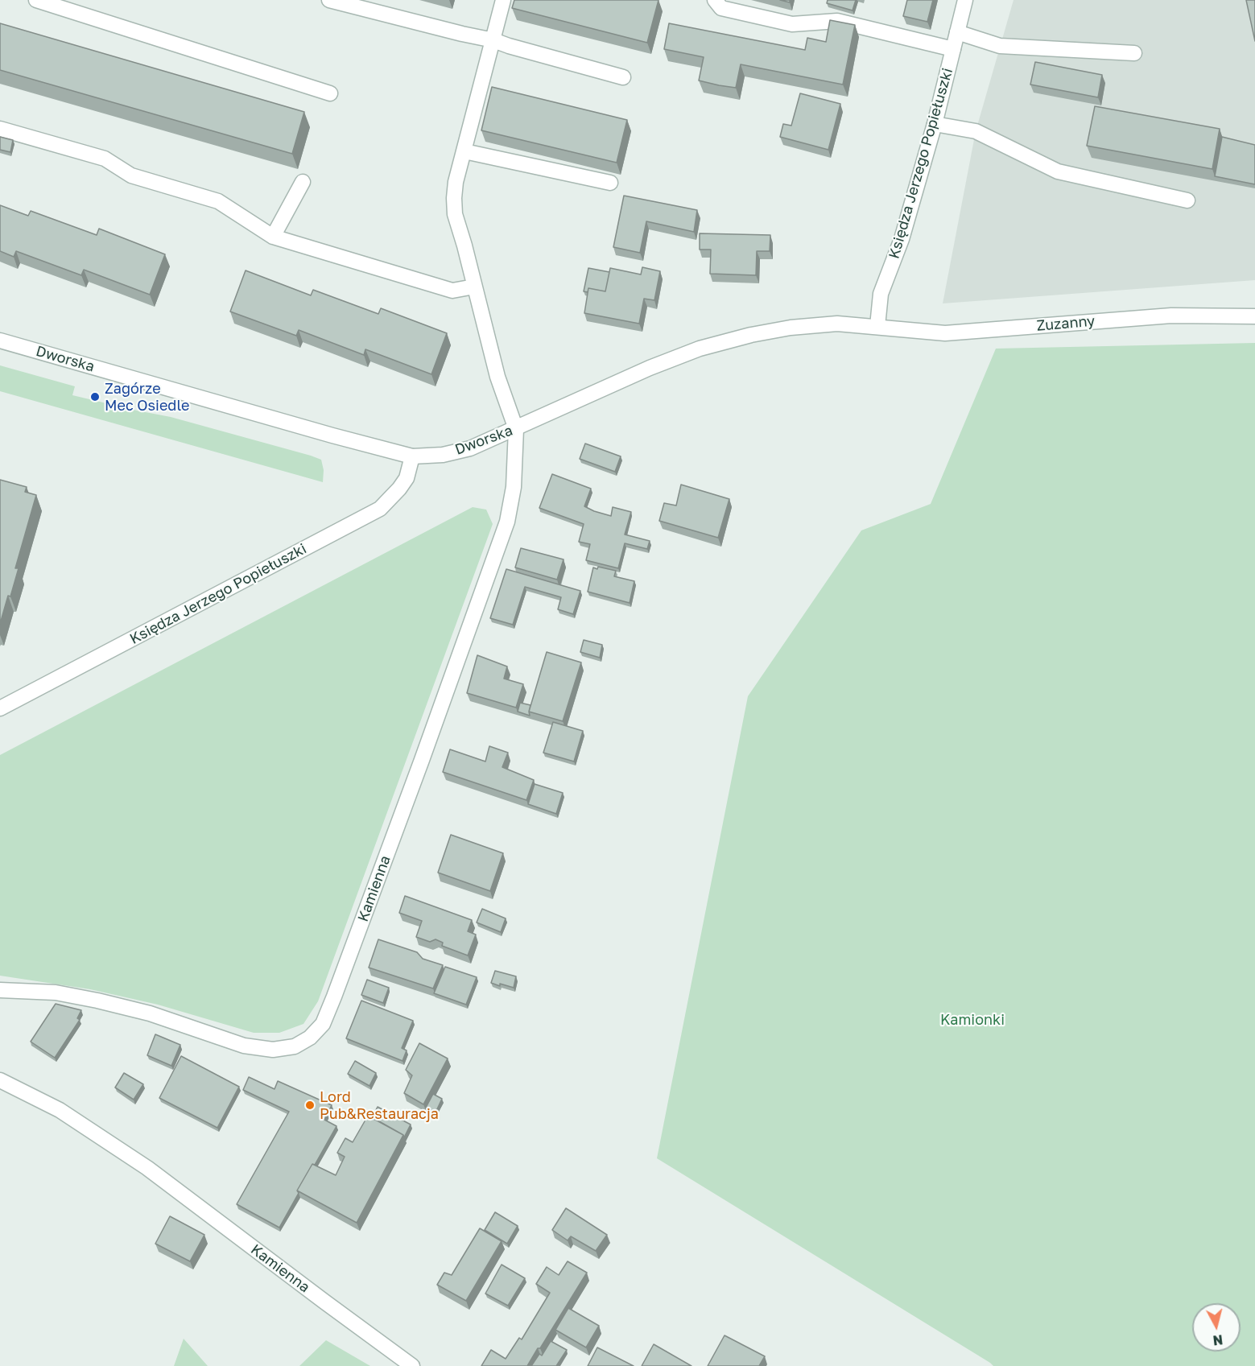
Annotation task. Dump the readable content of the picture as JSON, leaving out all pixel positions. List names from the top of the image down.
{
  "streets": {
    "street": [
      "Księdza Jerzego Popiełuszki",
      "Zuzanny",
      "Dworska",
      "Kamienna"
    ]
  },
  "crossings": [
    ["Księdza Jerzego Popiełuszki", "Zuzanny"],
    ["Księdza Jerzego Popiełuszki", "Dworska"],
    ["Zuzanny", "Dworska"],
    ["Dworska", "Kamienna"]
  ],
  "parks": ["Kamionki"],
  "places": ["Zagórze Mec Osiedle", "Lord Pub&Restauracja"],
  "north": "bottom"
}
